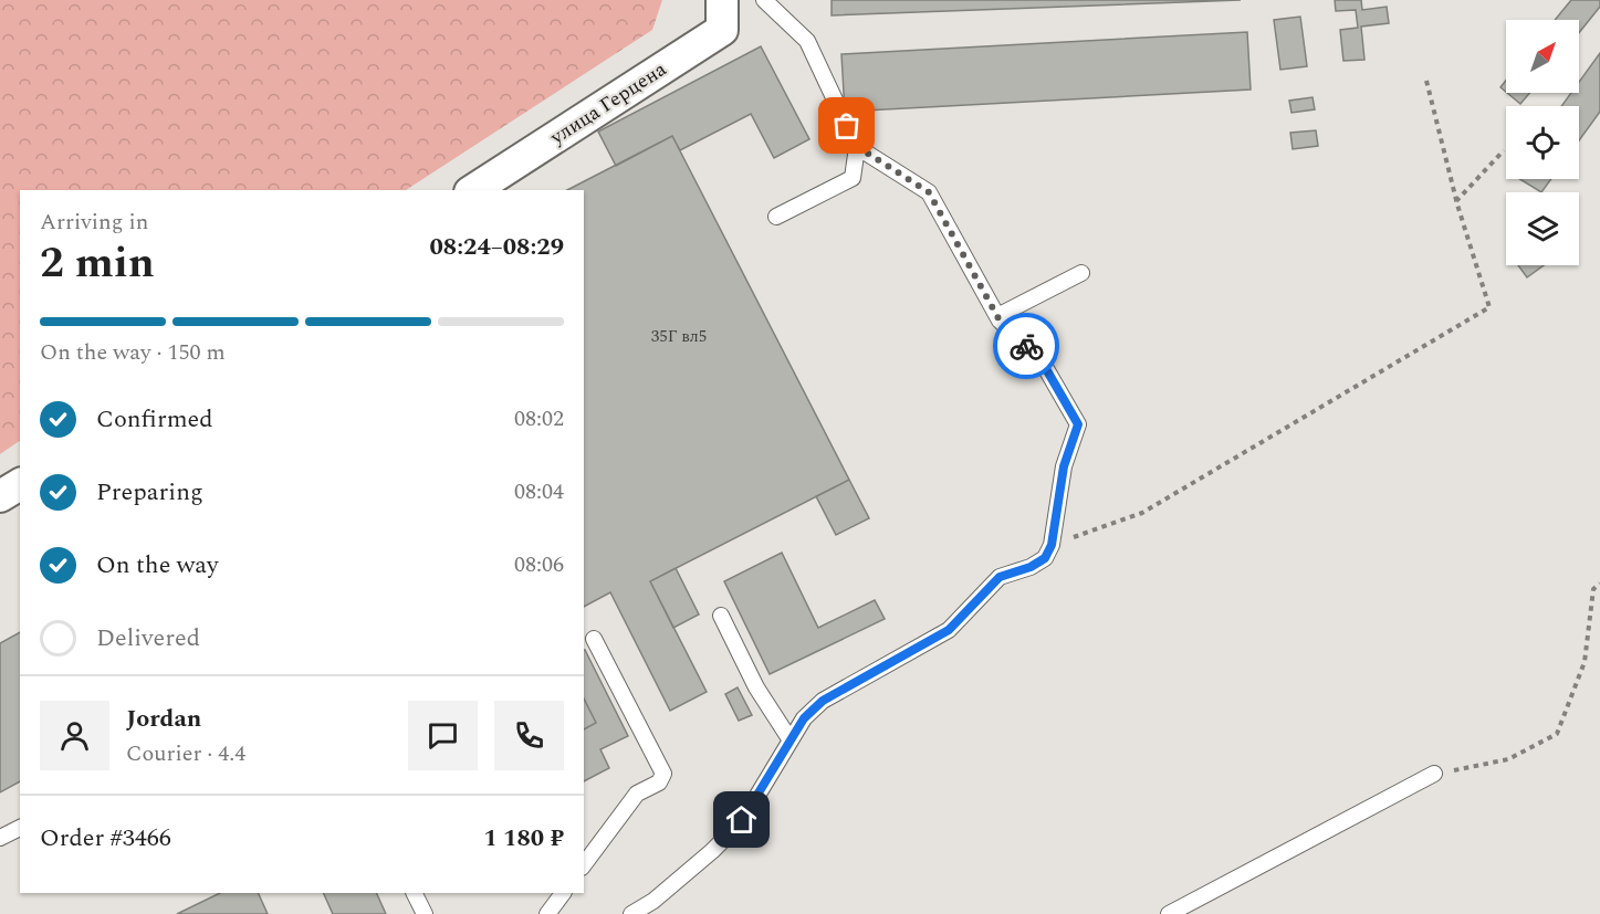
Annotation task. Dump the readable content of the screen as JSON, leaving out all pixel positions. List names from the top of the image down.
{
  "streets": {
    "street": ["улица Герцена"]
  },
  "house_numbers": ["35Г вл5"],
  "north": "top right",
  "page": {
    "heading": ["2 min", "Arriving in", "08:24–08:29"],
    "panel": [
      "Jordan",
      "Courier · 4.4",
      "Order #3466",
      "1 180 ₽"
    ],
    "bar": "On the way · 150 m",
    "list": [
      ["Confirmed", "08:02"],
      ["Preparing", "08:04"],
      ["On the way", "08:06"],
      "Delivered"
    ]
  }
}
